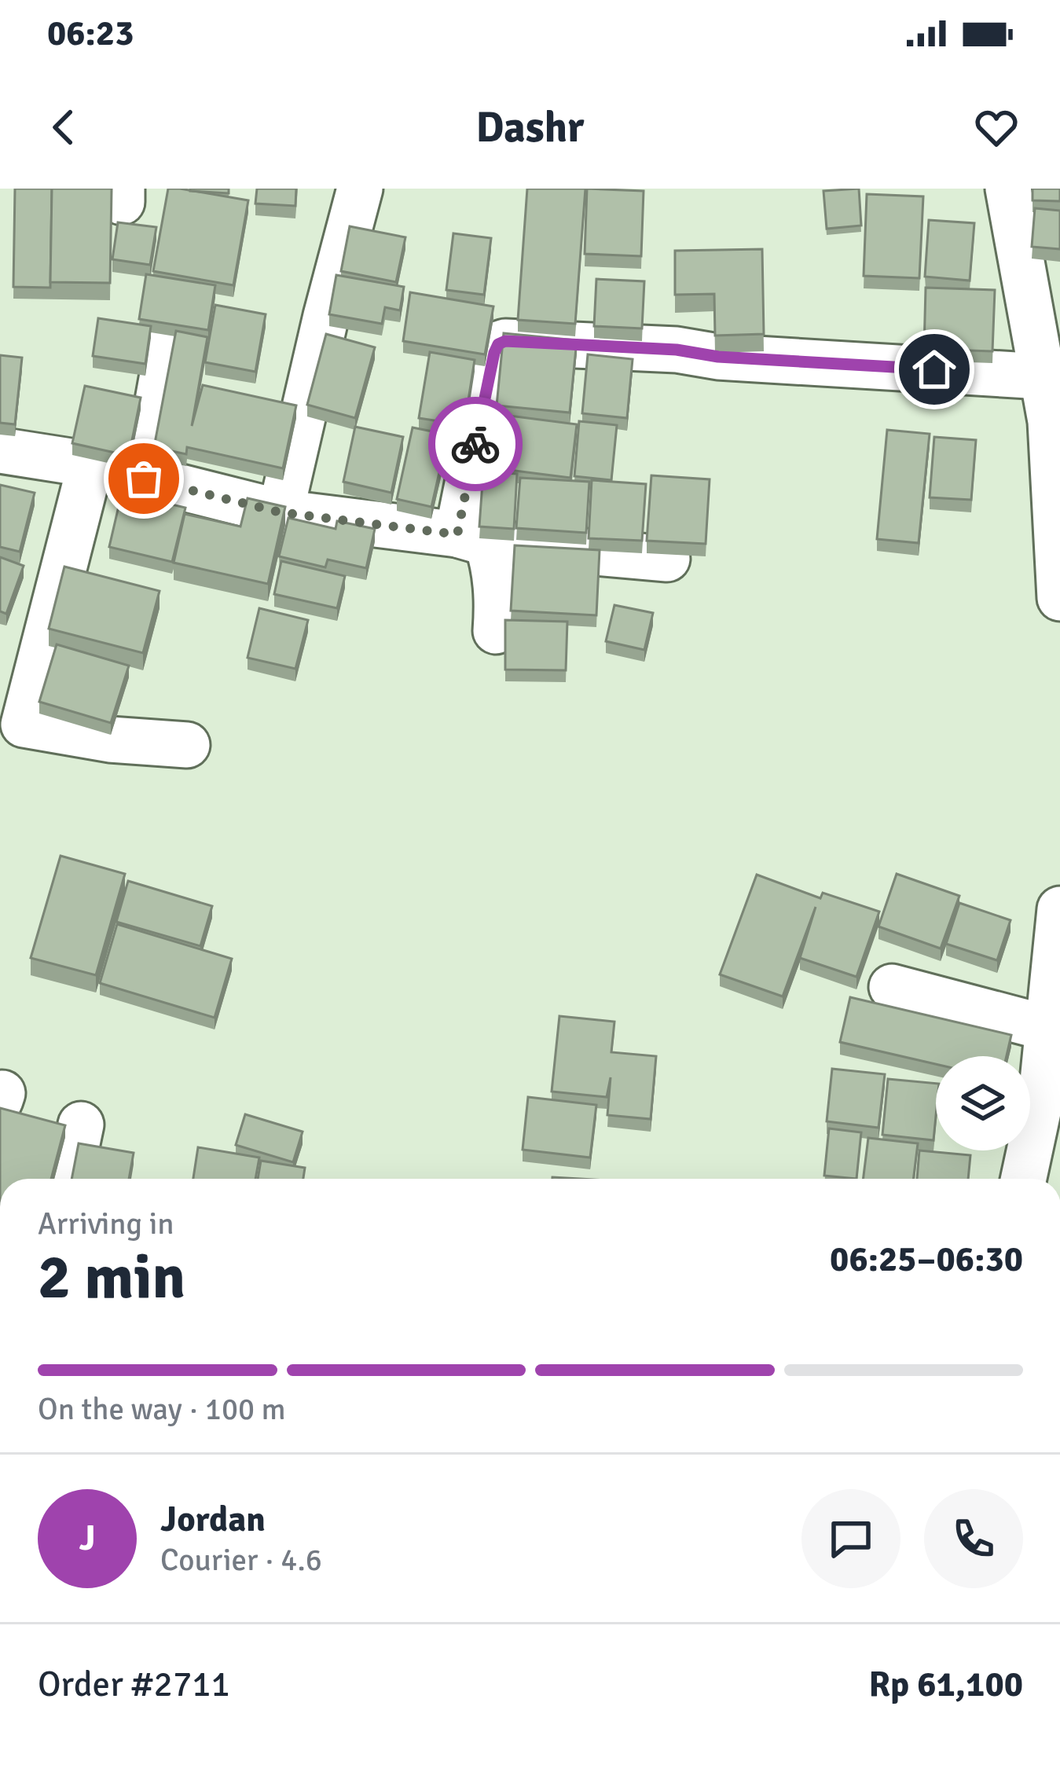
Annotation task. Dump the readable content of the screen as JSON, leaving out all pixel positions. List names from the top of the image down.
{
  "page": {
    "status": "06:23",
    "header": "Dashr",
    "heading": ["2 min", "Arriving in", "06:25–06:30"],
    "panel": [
      "Jordan",
      "Courier · 4.6",
      "Order #2711",
      "Rp 61,100"
    ],
    "bar": "On the way · 100 m",
    "round": "J"
  }
}
